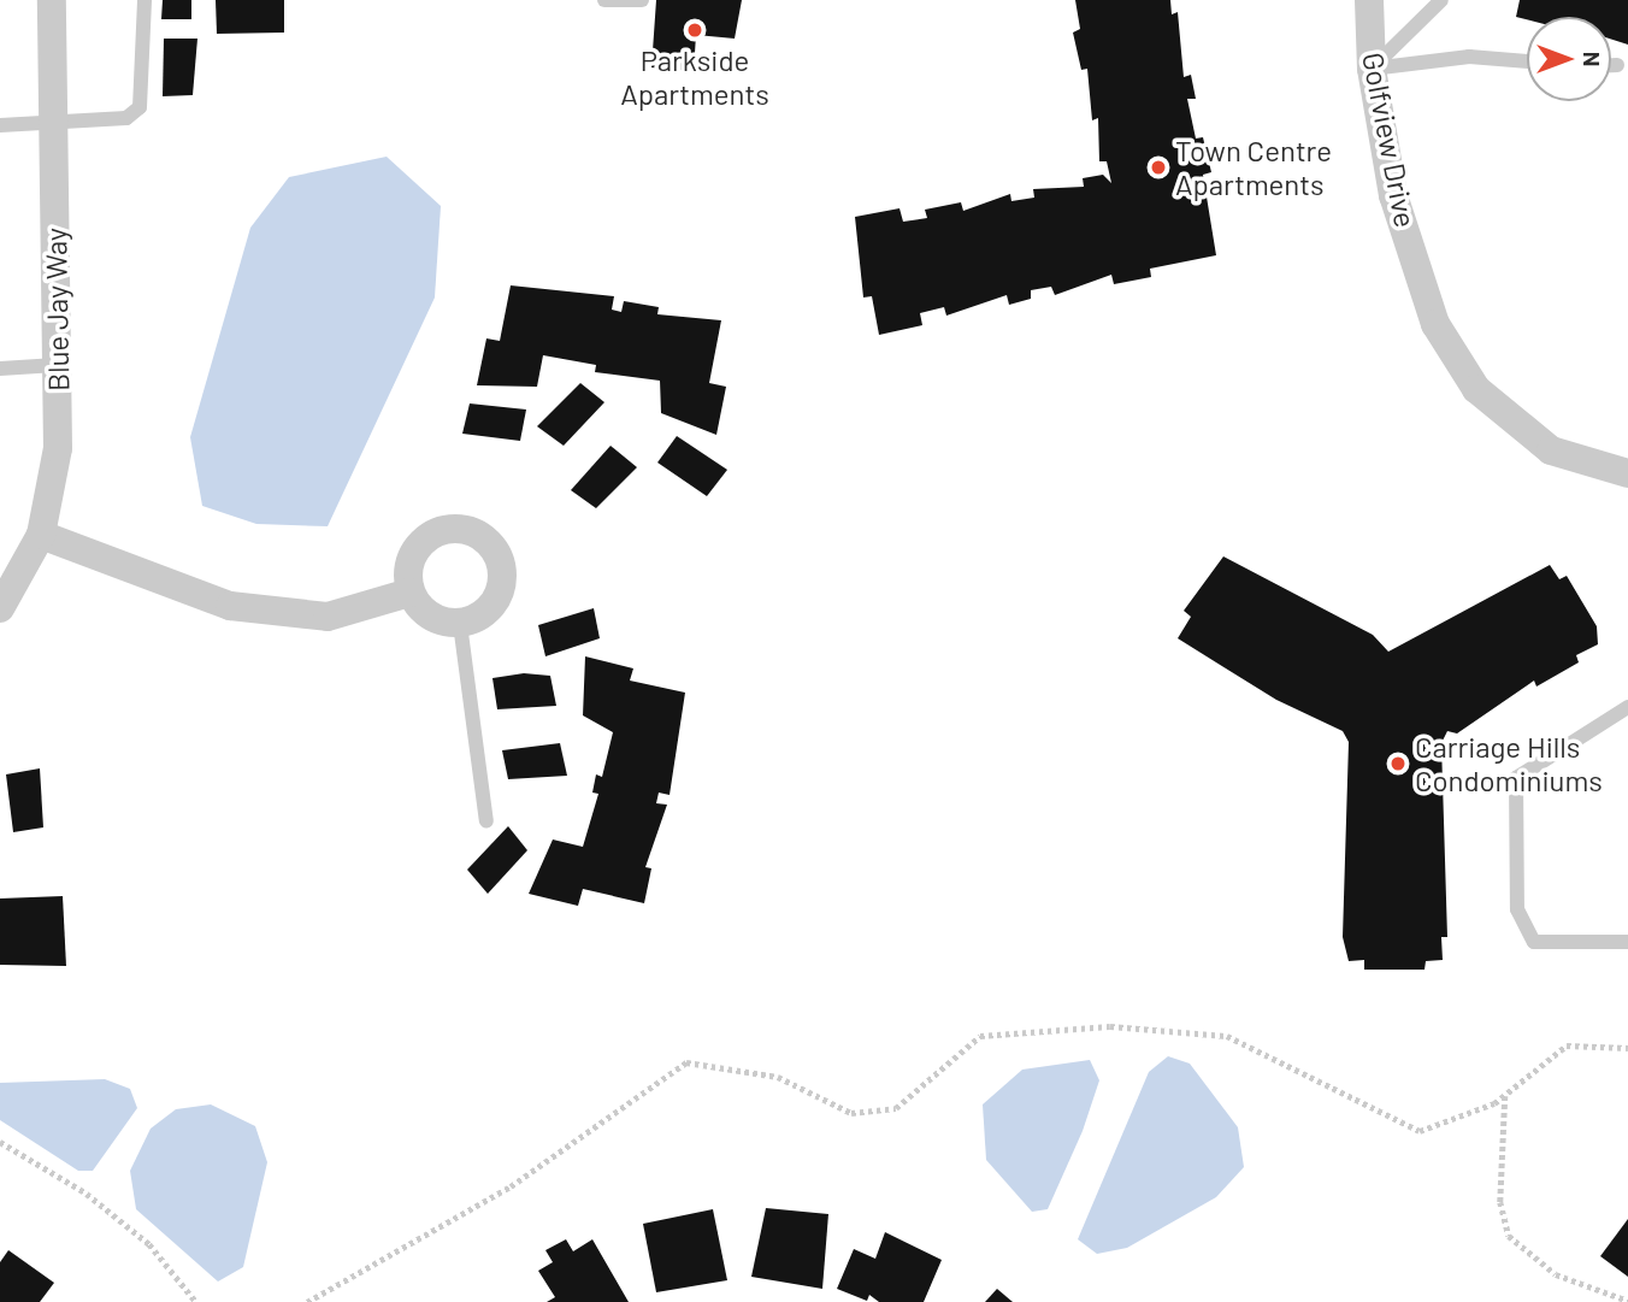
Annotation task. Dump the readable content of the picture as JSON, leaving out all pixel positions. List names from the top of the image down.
{
  "streets": {
    "street": ["Golfview Drive", "Blue Jay Way"]
  },
  "places": ["Parkside Apartments", "Town Centre Apartments", "Carriage Hills Condominiums"],
  "north": "right"
}
